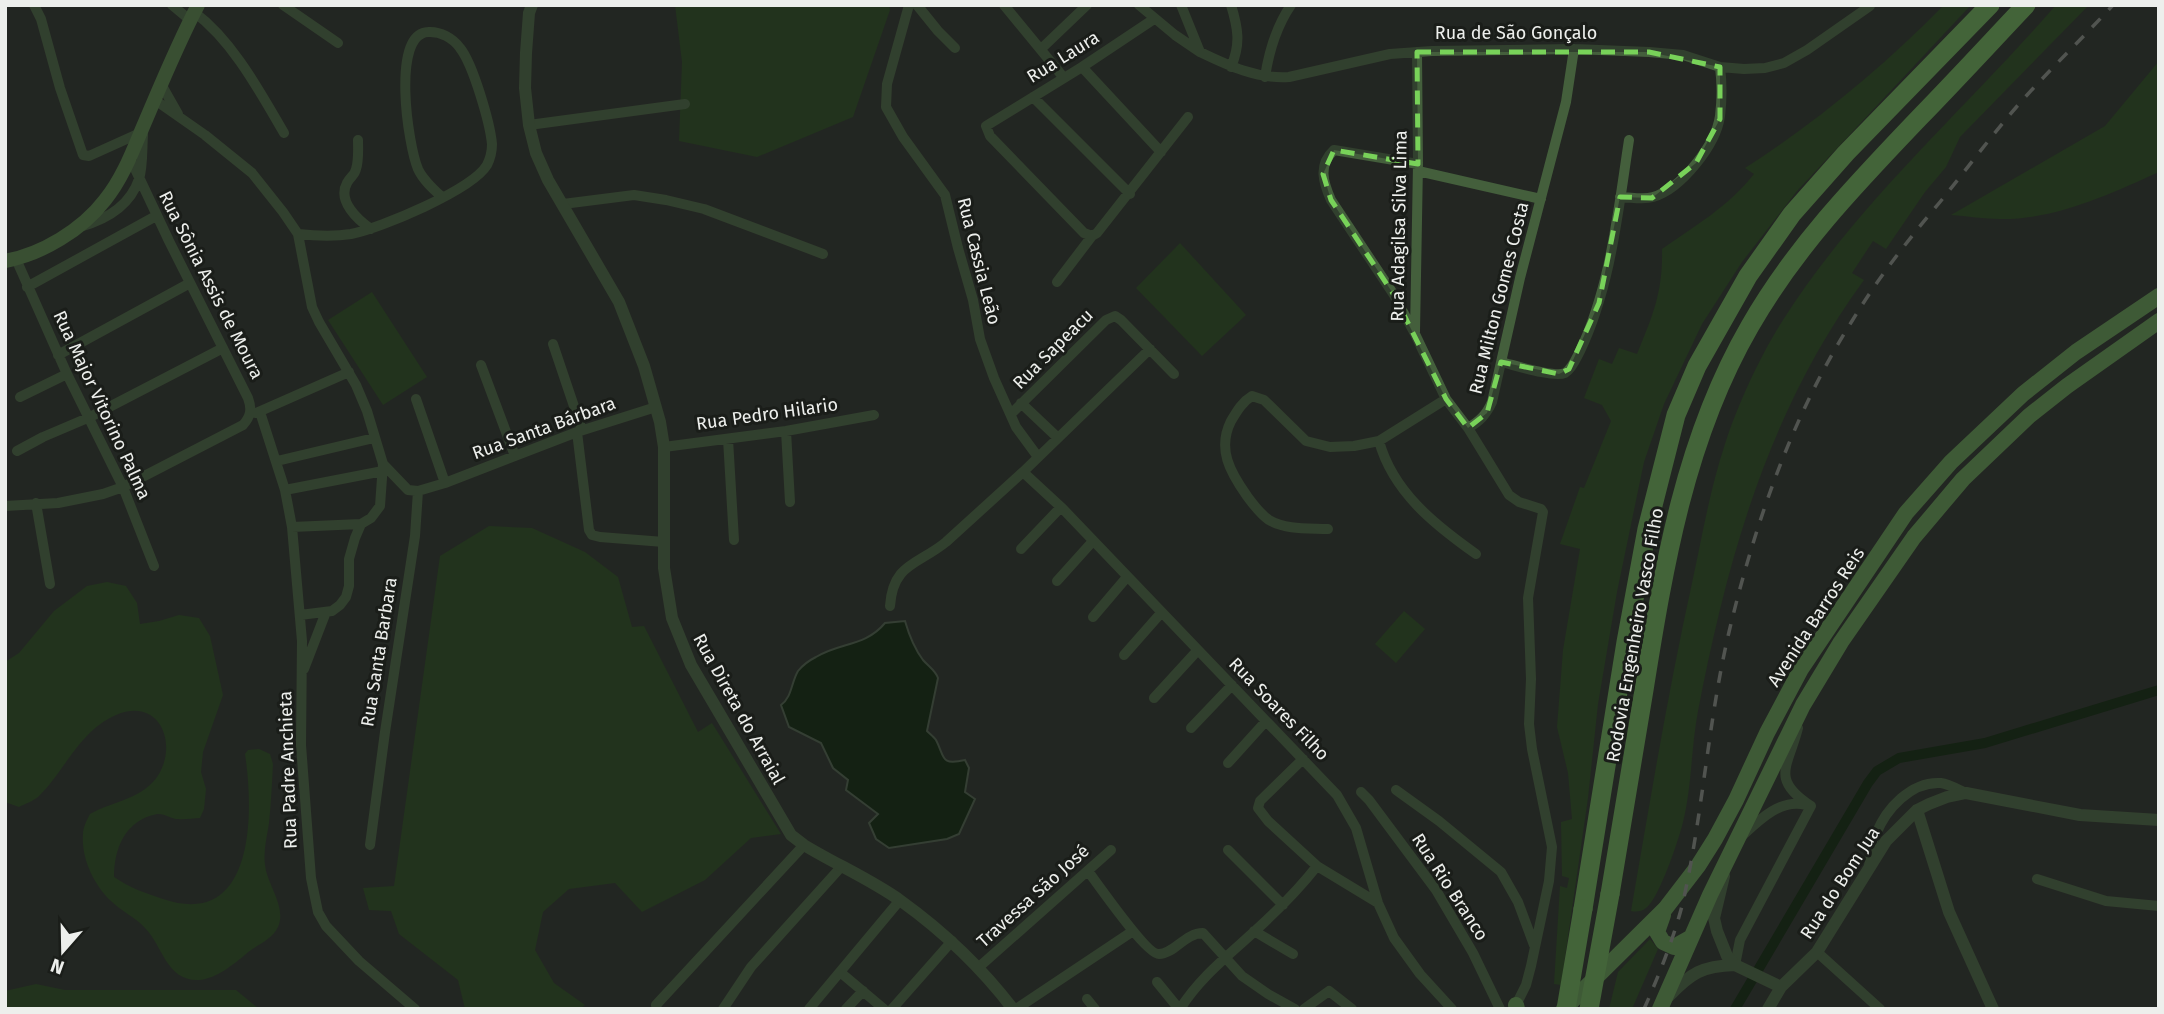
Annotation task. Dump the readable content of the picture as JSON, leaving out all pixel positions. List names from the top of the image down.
{
  "streets": {
    "highway": ["Rodovia Engenheiro Vasco Filho"],
    "main road": ["Avenida Barros Reis"],
    "street": [
      "Rua de São Gonçalo",
      "Rua Laura",
      "Rua Adagilsa Silva Lima",
      "Rua Cassia Leão",
      "Rua Sônia Assis de Moura",
      "Rua Milton Gomes Costa",
      "Rua Sapeacu",
      "Rua Major Vitorino Palma",
      "Rua Pedro Hilario",
      "Rua Santa Bárbara",
      "Rua Santa Barbara",
      "Rua Direta do Arraial",
      "Rua Soares Filho",
      "Rua Padre Anchieta",
      "Rua do Bom Jua",
      "Rua Rio Branco",
      "Travessa São José"
    ]
  },
  "crossings": [
    ["Rua de São Gonçalo", "Rua Laura"],
    ["Rua de São Gonçalo", "Rua Adagilsa Silva Lima"],
    ["Rua de São Gonçalo", "Rua Milton Gomes Costa"],
    ["Rua Adagilsa Silva Lima", "Rua Milton Gomes Costa"],
    ["Rua Sônia Assis de Moura", "Rua Padre Anchieta"],
    ["Rua Pedro Hilario", "Rua Direta do Arraial"],
    ["Rua Santa Bárbara", "Rua Direta do Arraial"],
    ["Avenida Barros Reis", "Rodovia Engenheiro Vasco Filho"],
    ["Rua Direta do Arraial", "Travessa São José"]
  ],
  "north": "bottom"
}
